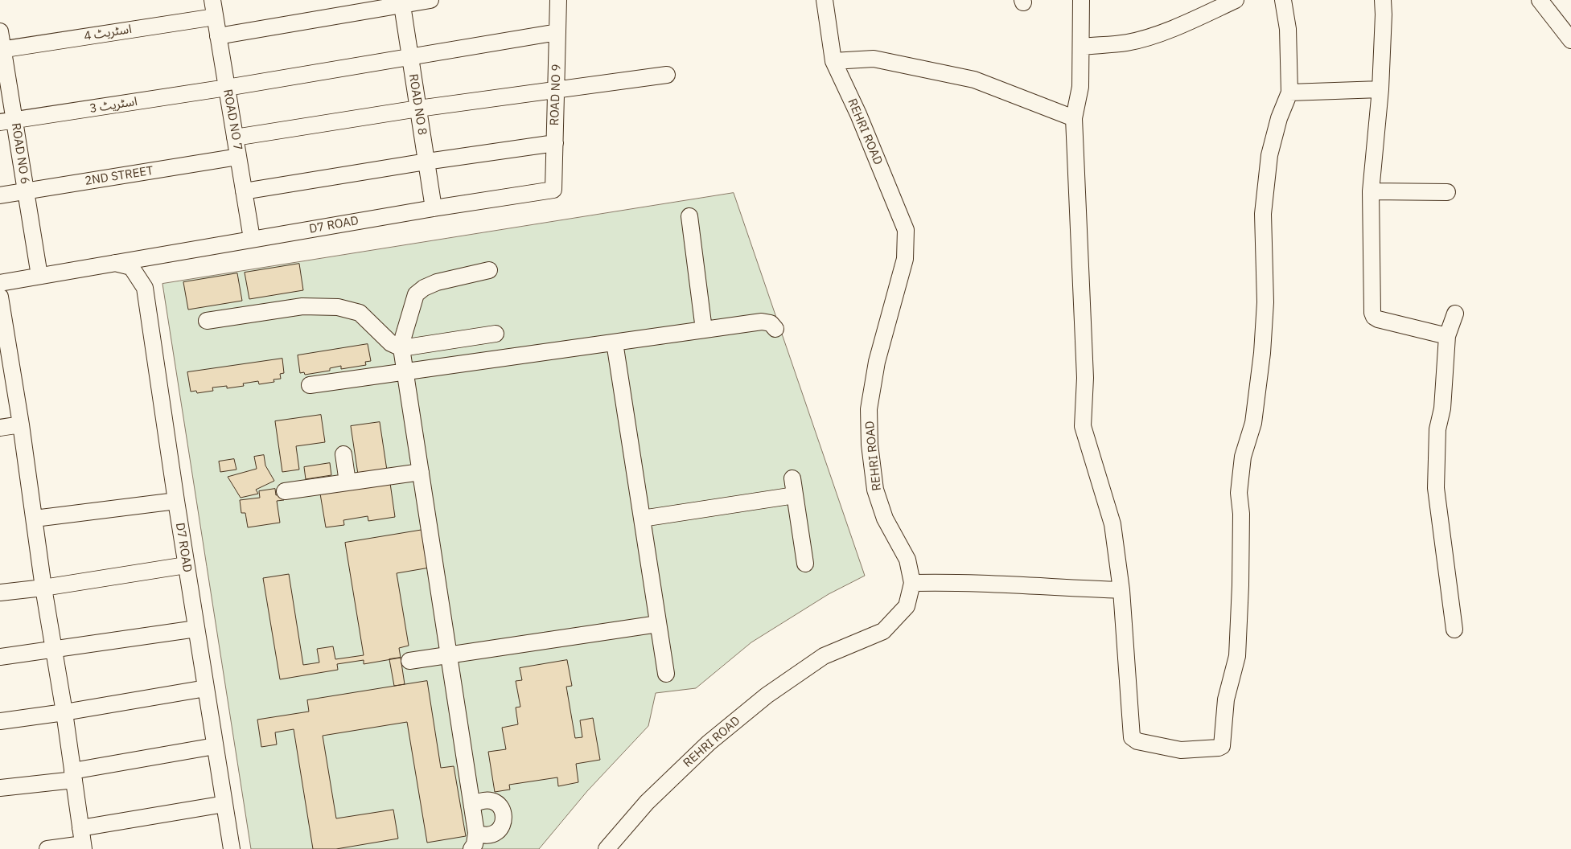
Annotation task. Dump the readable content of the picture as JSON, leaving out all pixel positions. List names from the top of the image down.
{
  "streets": {
    "street": [
      "اسٹریٹ 4",
      "ROAD NO 9",
      "ROAD NO 8",
      "اسٹریٹ 3",
      "ROAD NO 7",
      "REHRI ROAD",
      "ROAD NO 6",
      "2ND STREET",
      "D7 ROAD"
    ]
  },
  "crossings": [
    ["اسٹریٹ 4", "ROAD NO 7"],
    ["اسٹریٹ 4", "ROAD NO 6"],
    ["ROAD NO 9", "اسٹریٹ 3"],
    ["ROAD NO 9", "D7 ROAD"],
    ["ROAD NO 8", "اسٹریٹ 3"],
    ["ROAD NO 8", "D7 ROAD"],
    ["اسٹریٹ 3", "ROAD NO 7"],
    ["اسٹریٹ 3", "ROAD NO 6"],
    ["ROAD NO 7", "2ND STREET"],
    ["ROAD NO 7", "D7 ROAD"],
    ["ROAD NO 6", "2ND STREET"],
    ["ROAD NO 6", "D7 ROAD"]
  ]
}
